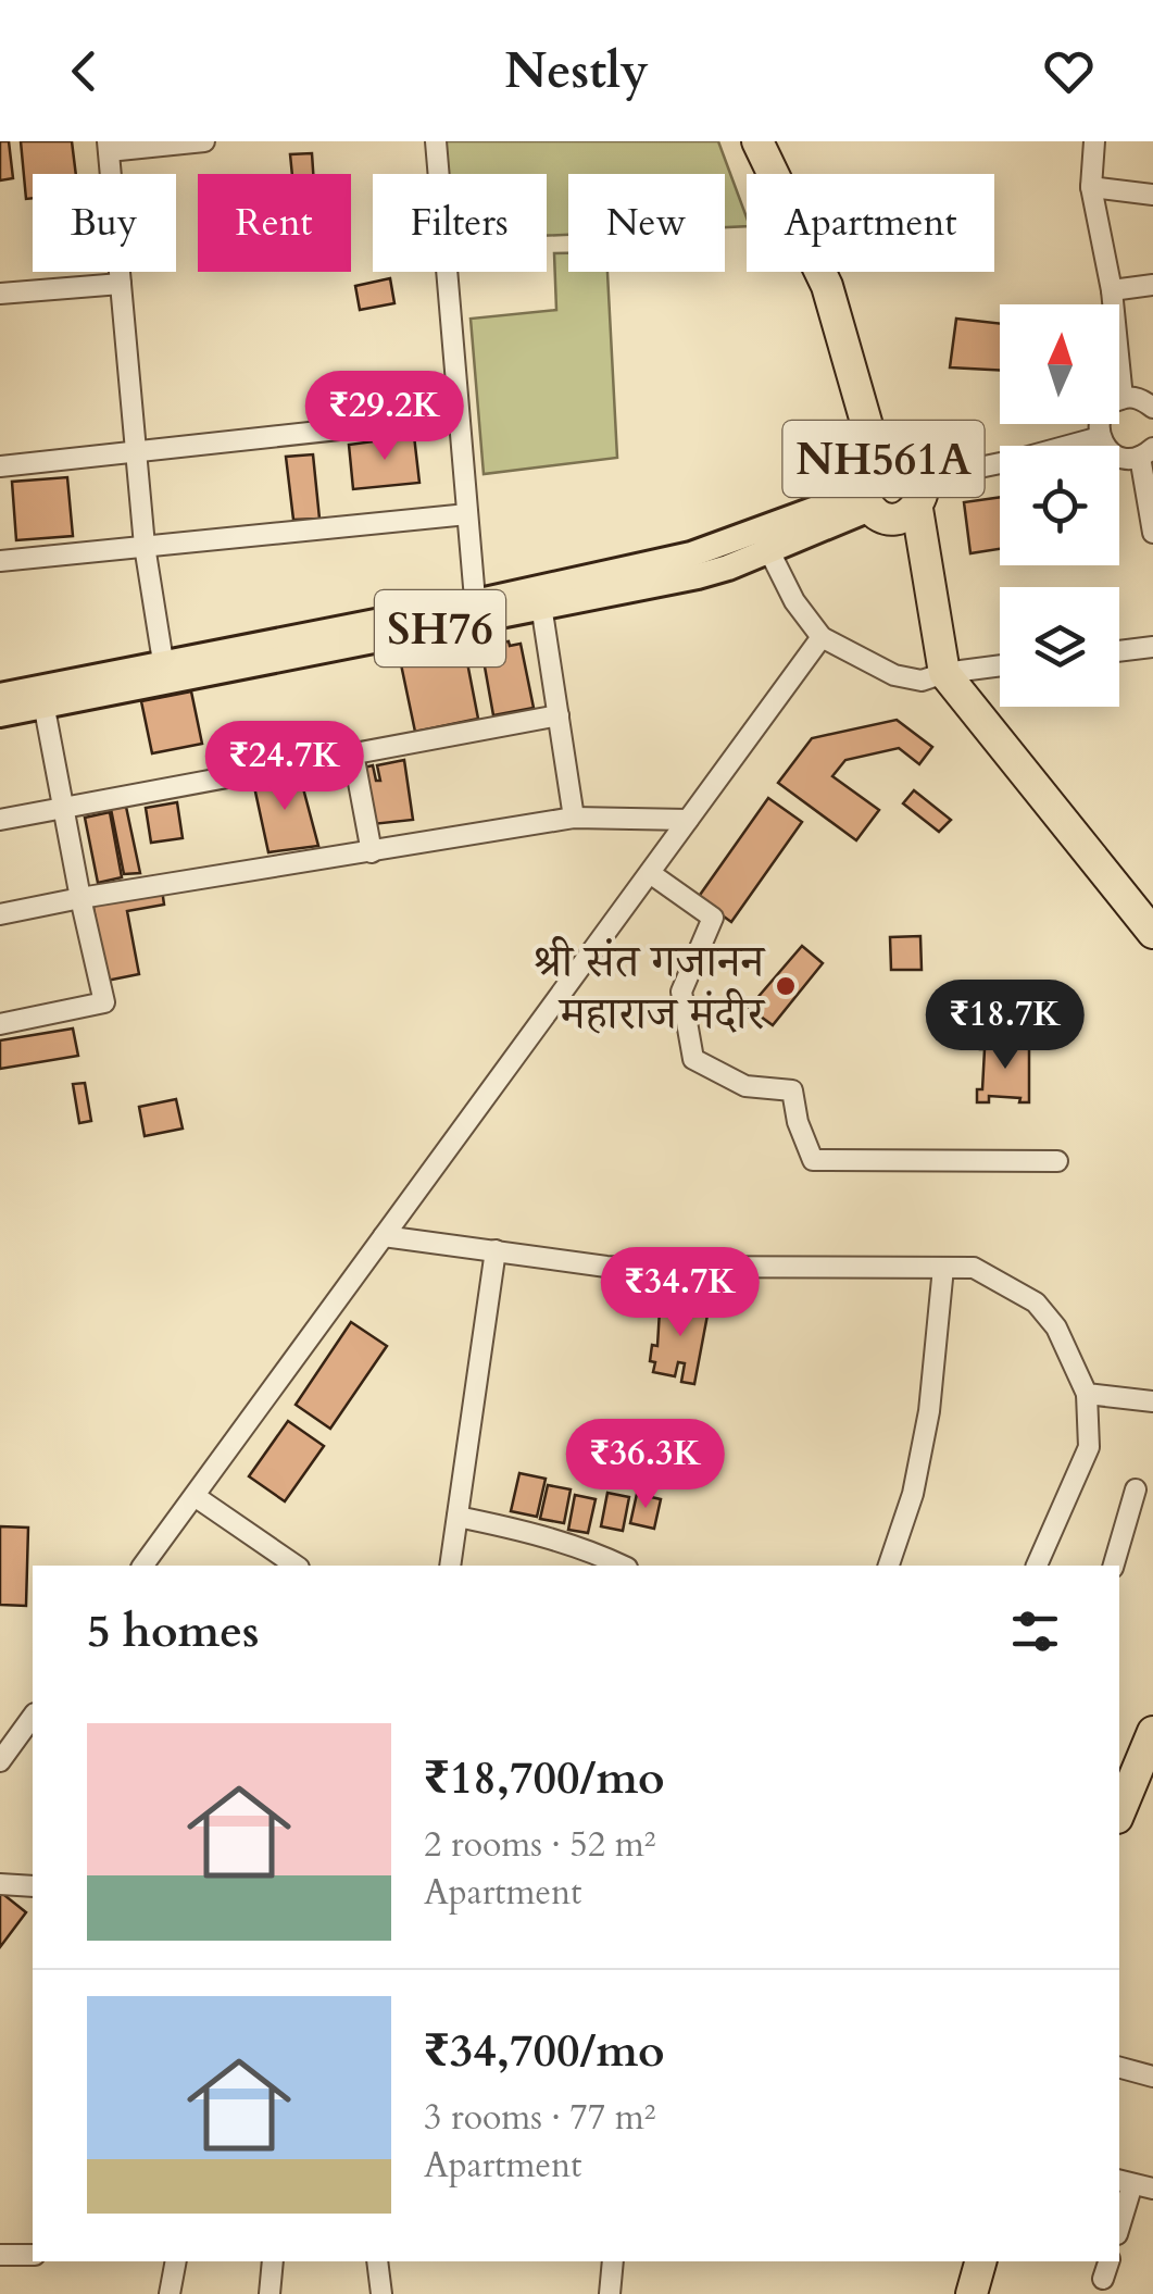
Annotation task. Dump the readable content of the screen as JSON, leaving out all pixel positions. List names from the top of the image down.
{
  "streets": {
    "highway": ["NH561A"],
    "main road": ["SH76"]
  },
  "crossings": [
    ["NH561A", "SH76"]
  ],
  "places": ["श्री संंत गजानन महाराज मंदीर"],
  "north": "top",
  "page": {
    "header": "Nestly",
    "chip": [
      "Buy",
      "Rent",
      "Filters",
      "New",
      "Apartment"
    ],
    "price": [
      "₹29.2K",
      "₹24.7K",
      "₹18.7K",
      "₹34.7K",
      "₹36.3K"
    ],
    "heading": "5 homes",
    "list": [
      {
        "name": "₹18,700/mo",
        "note": "2 rooms · 52 m² · Apartment"
      },
      {
        "name": "₹34,700/mo",
        "note": "3 rooms · 77 m² · Apartment"
      }
    ]
  }
}
